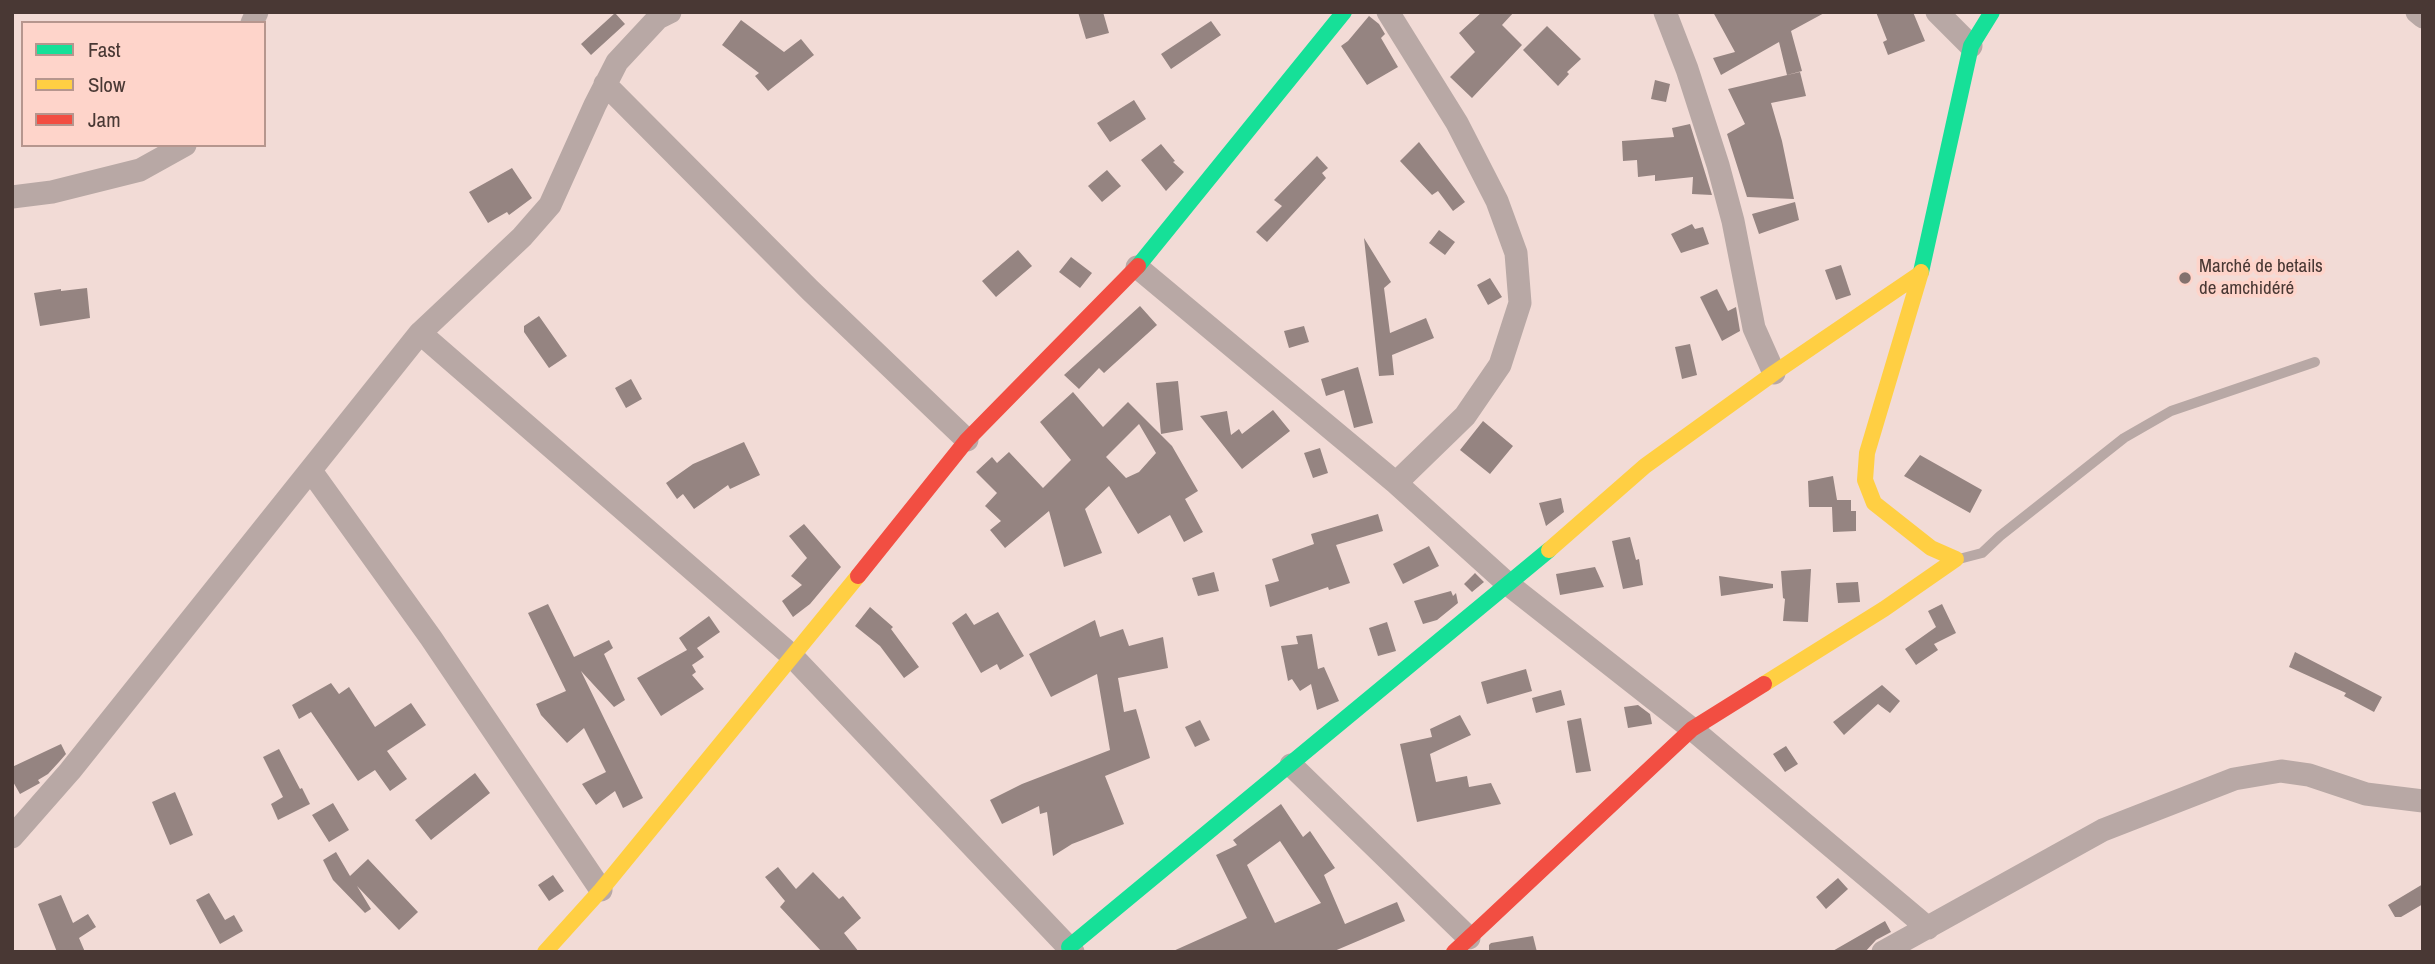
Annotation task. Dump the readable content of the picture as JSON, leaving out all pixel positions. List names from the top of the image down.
{
  "places": ["Marché de betails de amchidéré"],
  "legend": ["Fast", "Slow", "Jam"]
}
